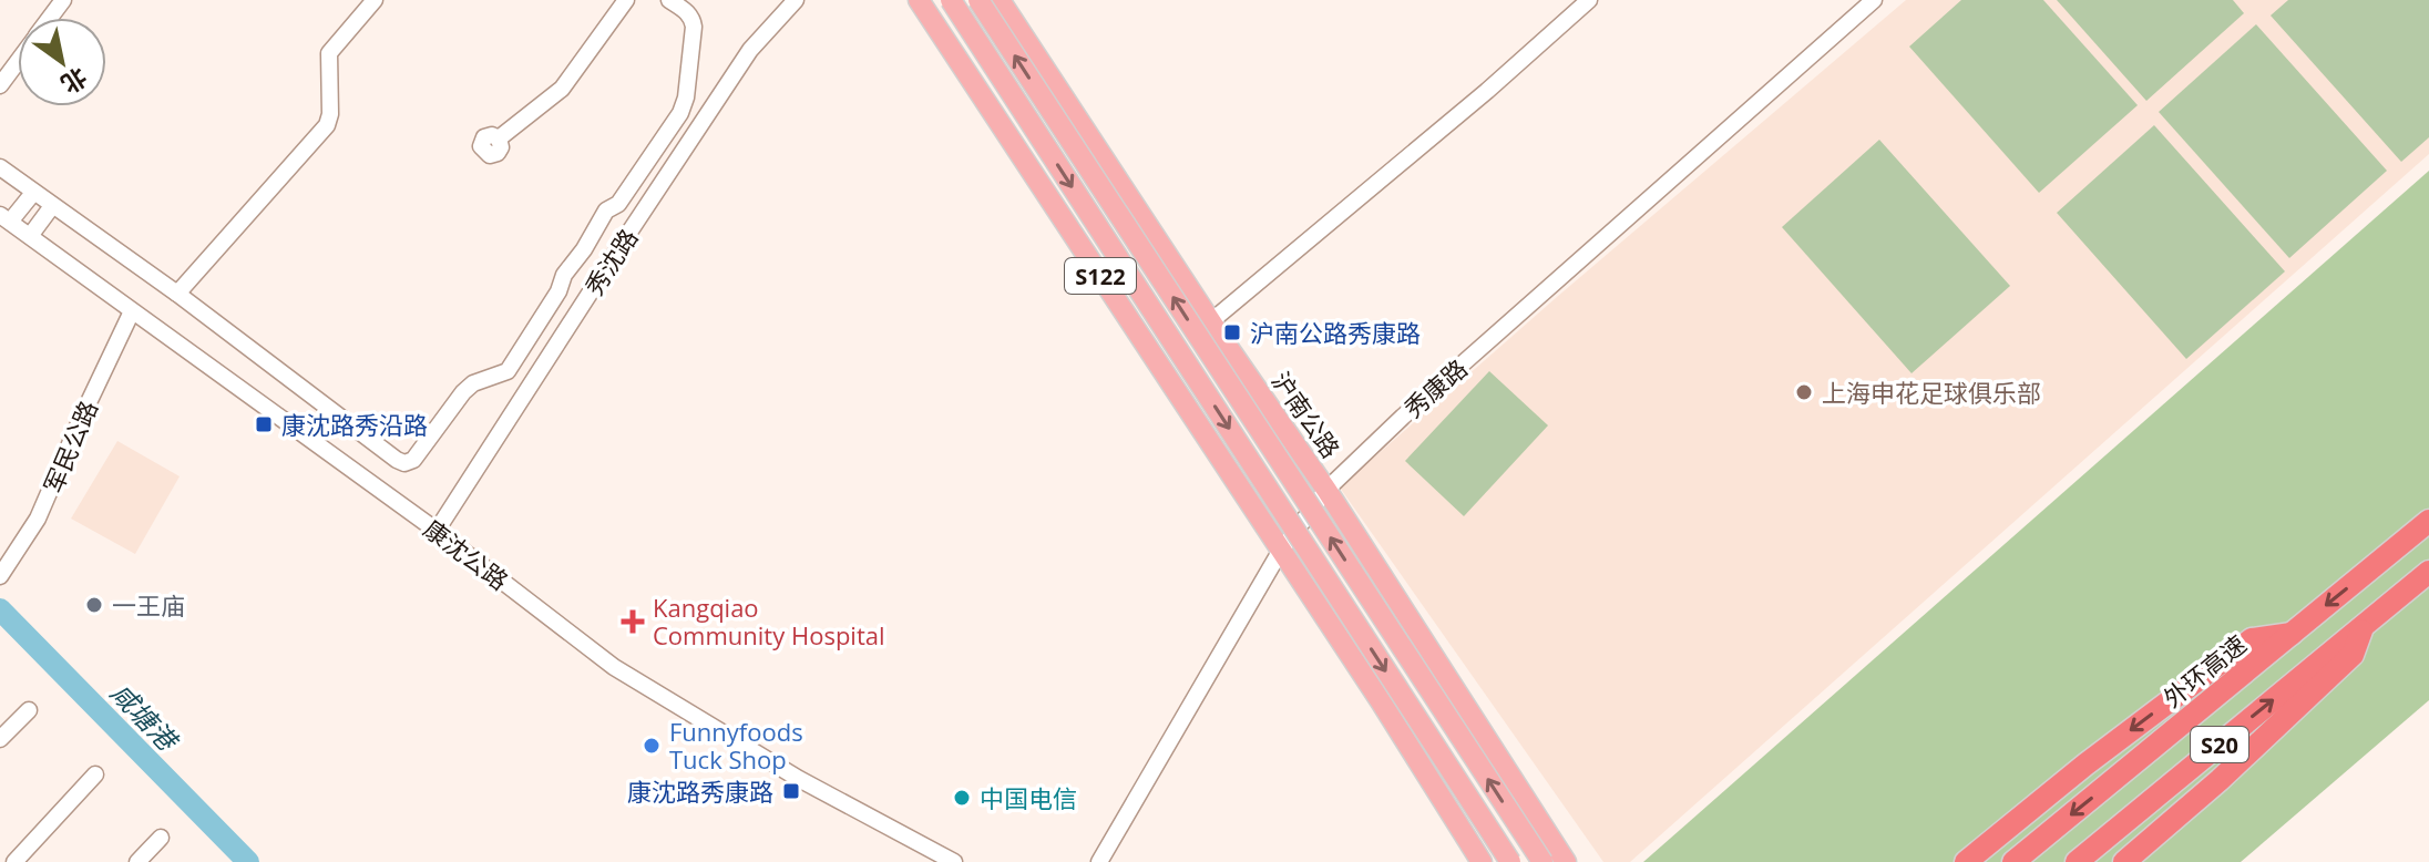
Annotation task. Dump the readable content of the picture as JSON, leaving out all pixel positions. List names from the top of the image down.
{
  "streets": {
    "highway": ["外环高速", "S20"],
    "main road": ["S122", "沪南公路"],
    "street": [
      "秀沈路",
      "秀康路",
      "军民公路",
      "康沈公路"
    ]
  },
  "crossings": [
    ["秀沈路", "康沈公路"],
    ["S122", "秀康路"],
    ["秀康路", "沪南公路"],
    ["军民公路", "康沈公路"]
  ],
  "water": ["咸塘港"],
  "places": {
    "transit": ["沪南公路秀康路", "康沈路秀沿路", "康沈路秀康路"],
    "other": [
      "上海申花足球俱乐部",
      "一王庙",
      "Funnyfoods Tuck Shop",
      "中国电信"
    ],
    "health": ["Kangqiao Community Hospital"]
  },
  "north": "bottom right"
}
